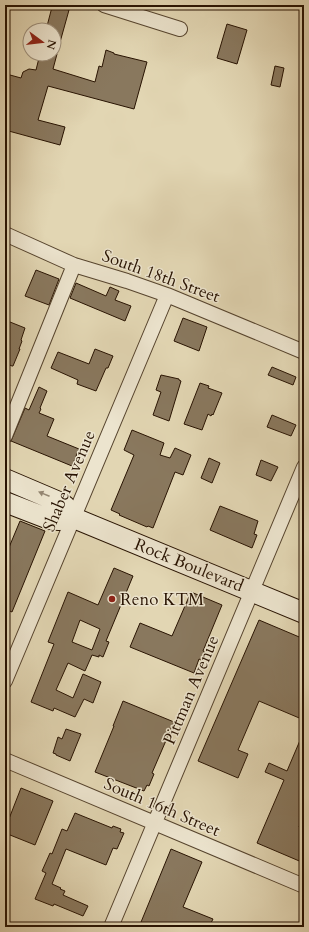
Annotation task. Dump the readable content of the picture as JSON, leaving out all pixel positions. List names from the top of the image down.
{
  "streets": {
    "main road": ["Rock Boulevard"],
    "street": [
      "South 18th Street",
      "Shaber Avenue",
      "Pittman Avenue",
      "South 16th Street"
    ]
  },
  "crossings": [
    ["South 18th Street", "Shaber Avenue"],
    ["Shaber Avenue", "Rock Boulevard"],
    ["Rock Boulevard", "Pittman Avenue"],
    ["Pittman Avenue", "South 16th Street"]
  ],
  "places": ["Reno KTM"],
  "north": "right"
}
